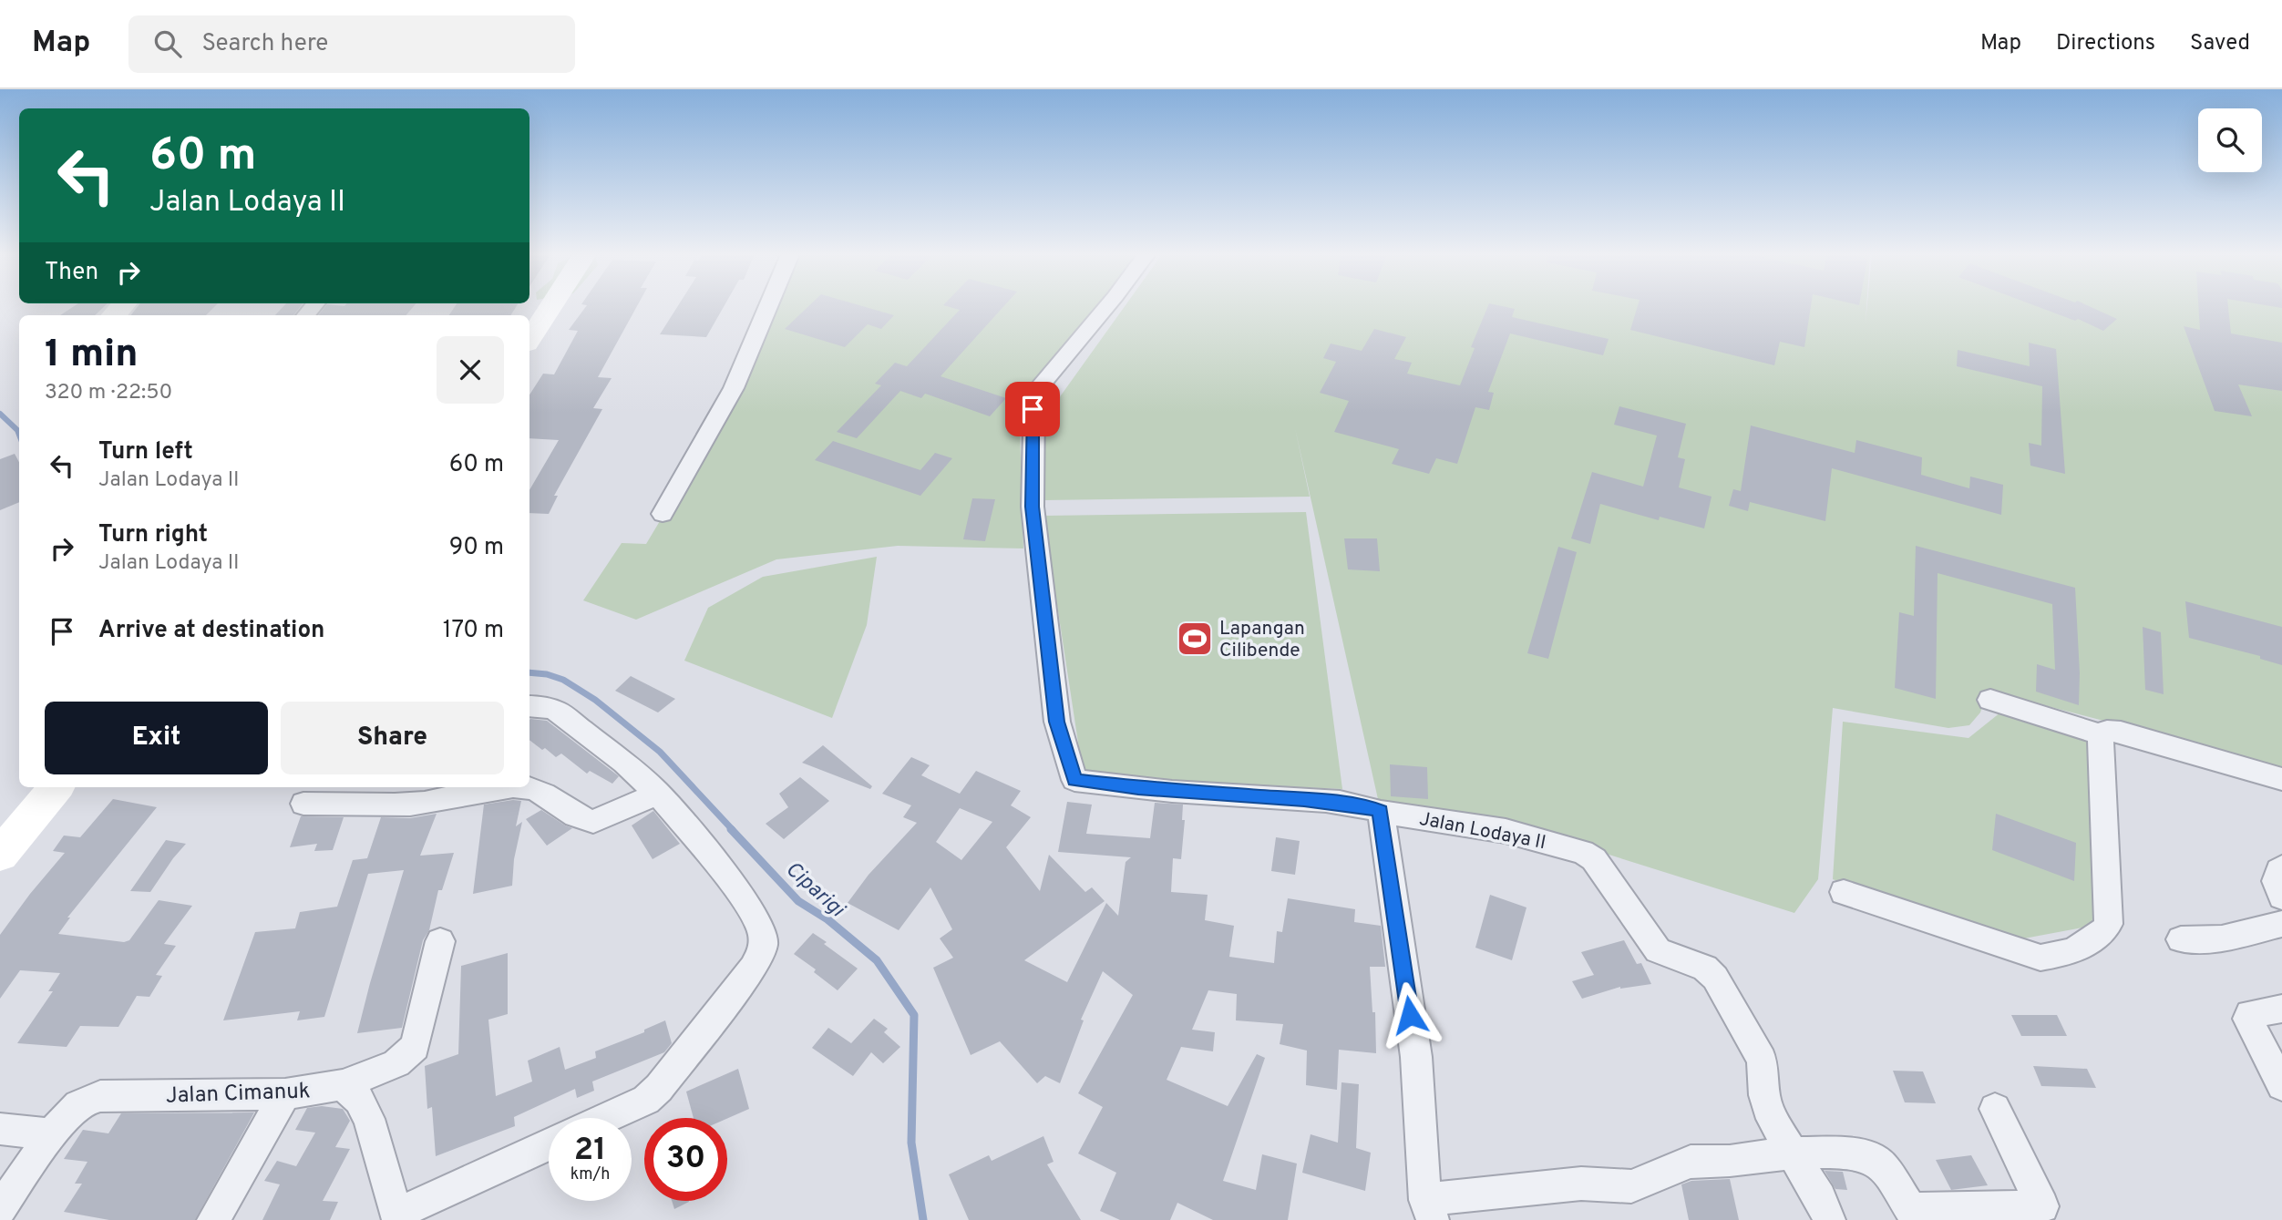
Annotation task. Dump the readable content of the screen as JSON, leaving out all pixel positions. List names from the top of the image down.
{
  "streets": {
    "street": ["Jalan Lodaya II", "Jalan Cimanuk"]
  },
  "water": ["Ciparigi"],
  "places": {
    "sports": ["Lapangan Cilibende"]
  },
  "page": {
    "header": "Map",
    "search": "Search here",
    "nav": ["Map", "Directions", "Saved"],
    "turn": ["60 m", "Jalan Lodaya II"],
    "then": "Then",
    "heading": ["1 min", "320 m · 22:50"],
    "list": [
      {
        "name": "Turn left",
        "note": "Jalan Lodaya II",
        "value": "60 m"
      },
      {
        "name": "Turn right",
        "note": "Jalan Lodaya II",
        "value": "90 m"
      },
      {
        "name": "Arrive at destination",
        "value": "170 m"
      }
    ],
    "buttons": ["Exit", "Share"],
    "speed": "21 km/h",
    "limit": "30"
  }
}
